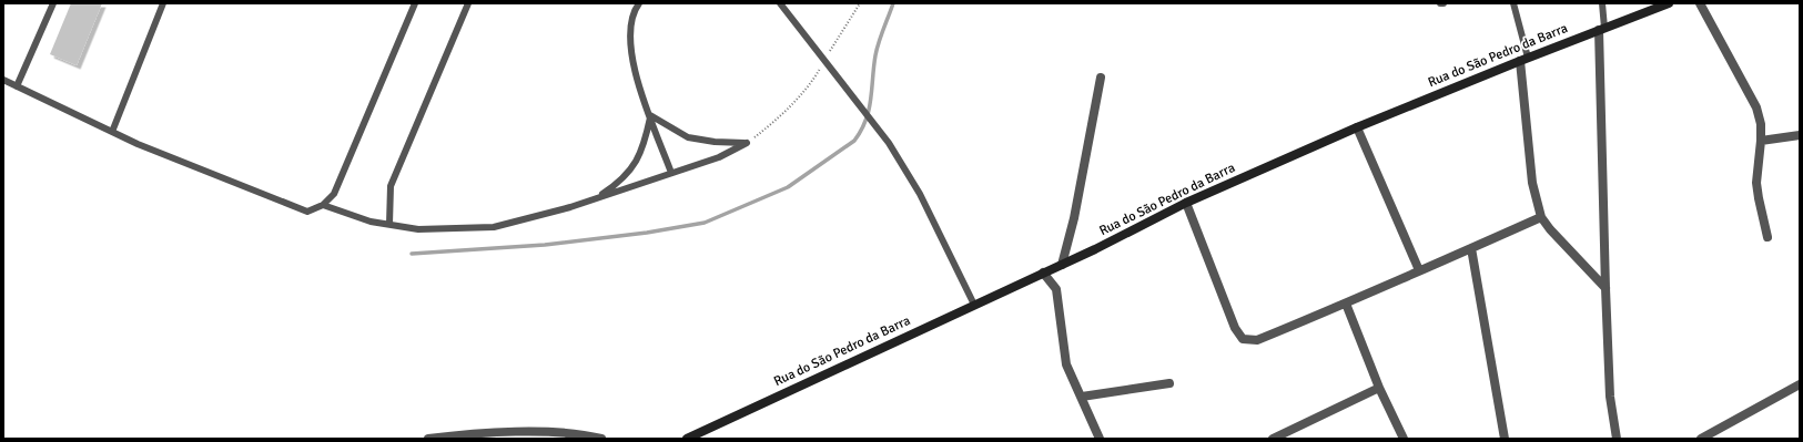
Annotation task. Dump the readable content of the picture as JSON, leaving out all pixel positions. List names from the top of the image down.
{
  "streets": {
    "street": ["Rua do São Pedro da Barra"]
  }
}
